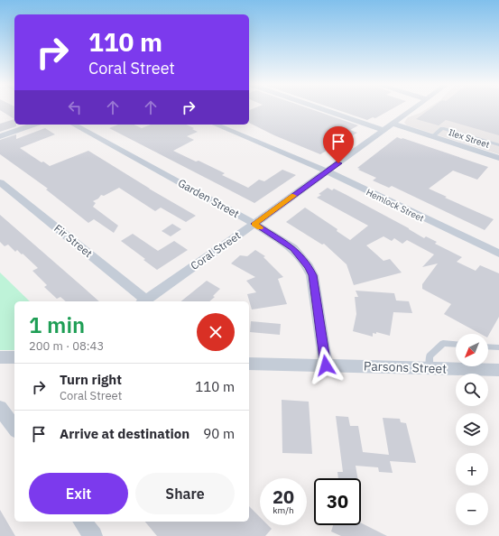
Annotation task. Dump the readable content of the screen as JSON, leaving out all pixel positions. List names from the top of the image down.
{
  "streets": {
    "street": [
      "Ilex Street",
      "Garden Street",
      "Hemlock Street",
      "Fir Street",
      "Coral Street",
      "Parsons Street"
    ]
  },
  "crossings": [
    ["Ilex Street", "Coral Street"],
    ["Garden Street", "Coral Street"],
    ["Garden Street", "Parsons Street"],
    ["Hemlock Street", "Coral Street"],
    ["Fir Street", "Coral Street"]
  ],
  "north": "bottom left",
  "page": {
    "turn": ["110 m", "Coral Street"],
    "heading": ["1 min", "200 m · 08:43"],
    "map_buttons": ["+", "−"],
    "list": [
      {
        "name": "Turn right",
        "note": "Coral Street",
        "value": "110 m"
      },
      {
        "name": "Arrive at destination",
        "value": "90 m"
      }
    ],
    "buttons": ["Exit", "Share"],
    "speed": "20 km/h",
    "limit": "30"
  }
}
